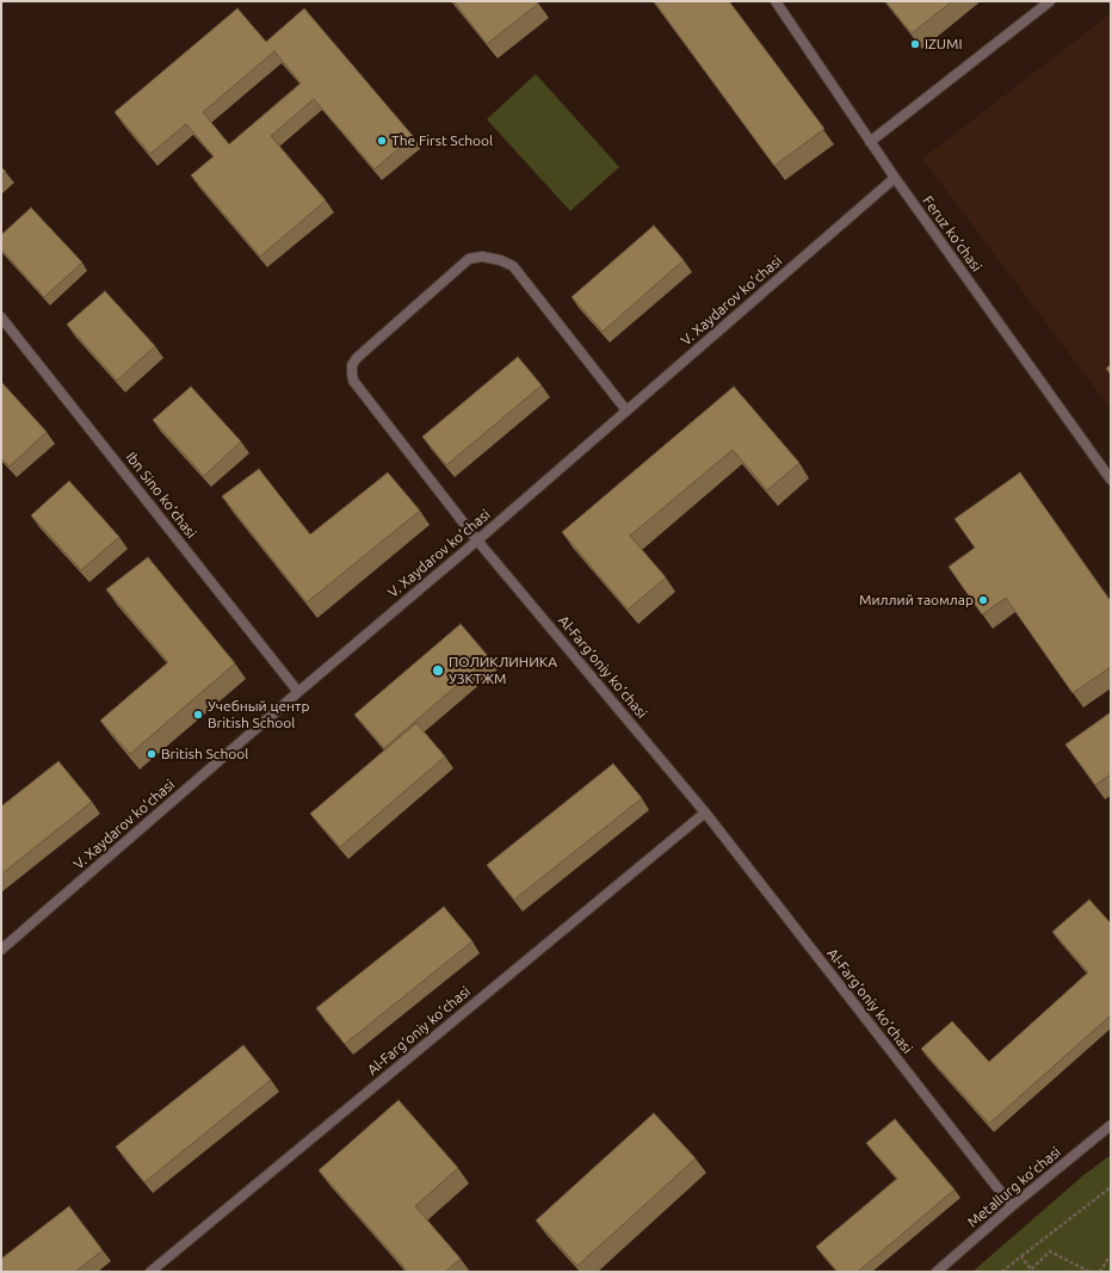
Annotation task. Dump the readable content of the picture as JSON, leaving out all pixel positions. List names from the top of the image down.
{
  "streets": {
    "street": [
      "Feruz ko‘chasi",
      "V. Xaydarov ko‘chasi",
      "Ibn Sino ko‘chasi",
      "Al-Farg‘oniy ko‘chasi",
      "Metallurg ko‘chasi"
    ]
  },
  "crossings": [
    ["Feruz ko‘chasi", "V. Xaydarov ko‘chasi"],
    ["V. Xaydarov ko‘chasi", "Ibn Sino ko‘chasi"],
    ["V. Xaydarov ko‘chasi", "Al-Farg‘oniy ko‘chasi"],
    ["Al-Farg‘oniy ko‘chasi", "Metallurg ko‘chasi"]
  ],
  "places": [
    "IZUMI",
    "The First School",
    "Миллий таомлар",
    "ПОЛИКЛИНИКА УЗКТЖМ",
    "Учебный центр British School",
    "British School"
  ]
}
